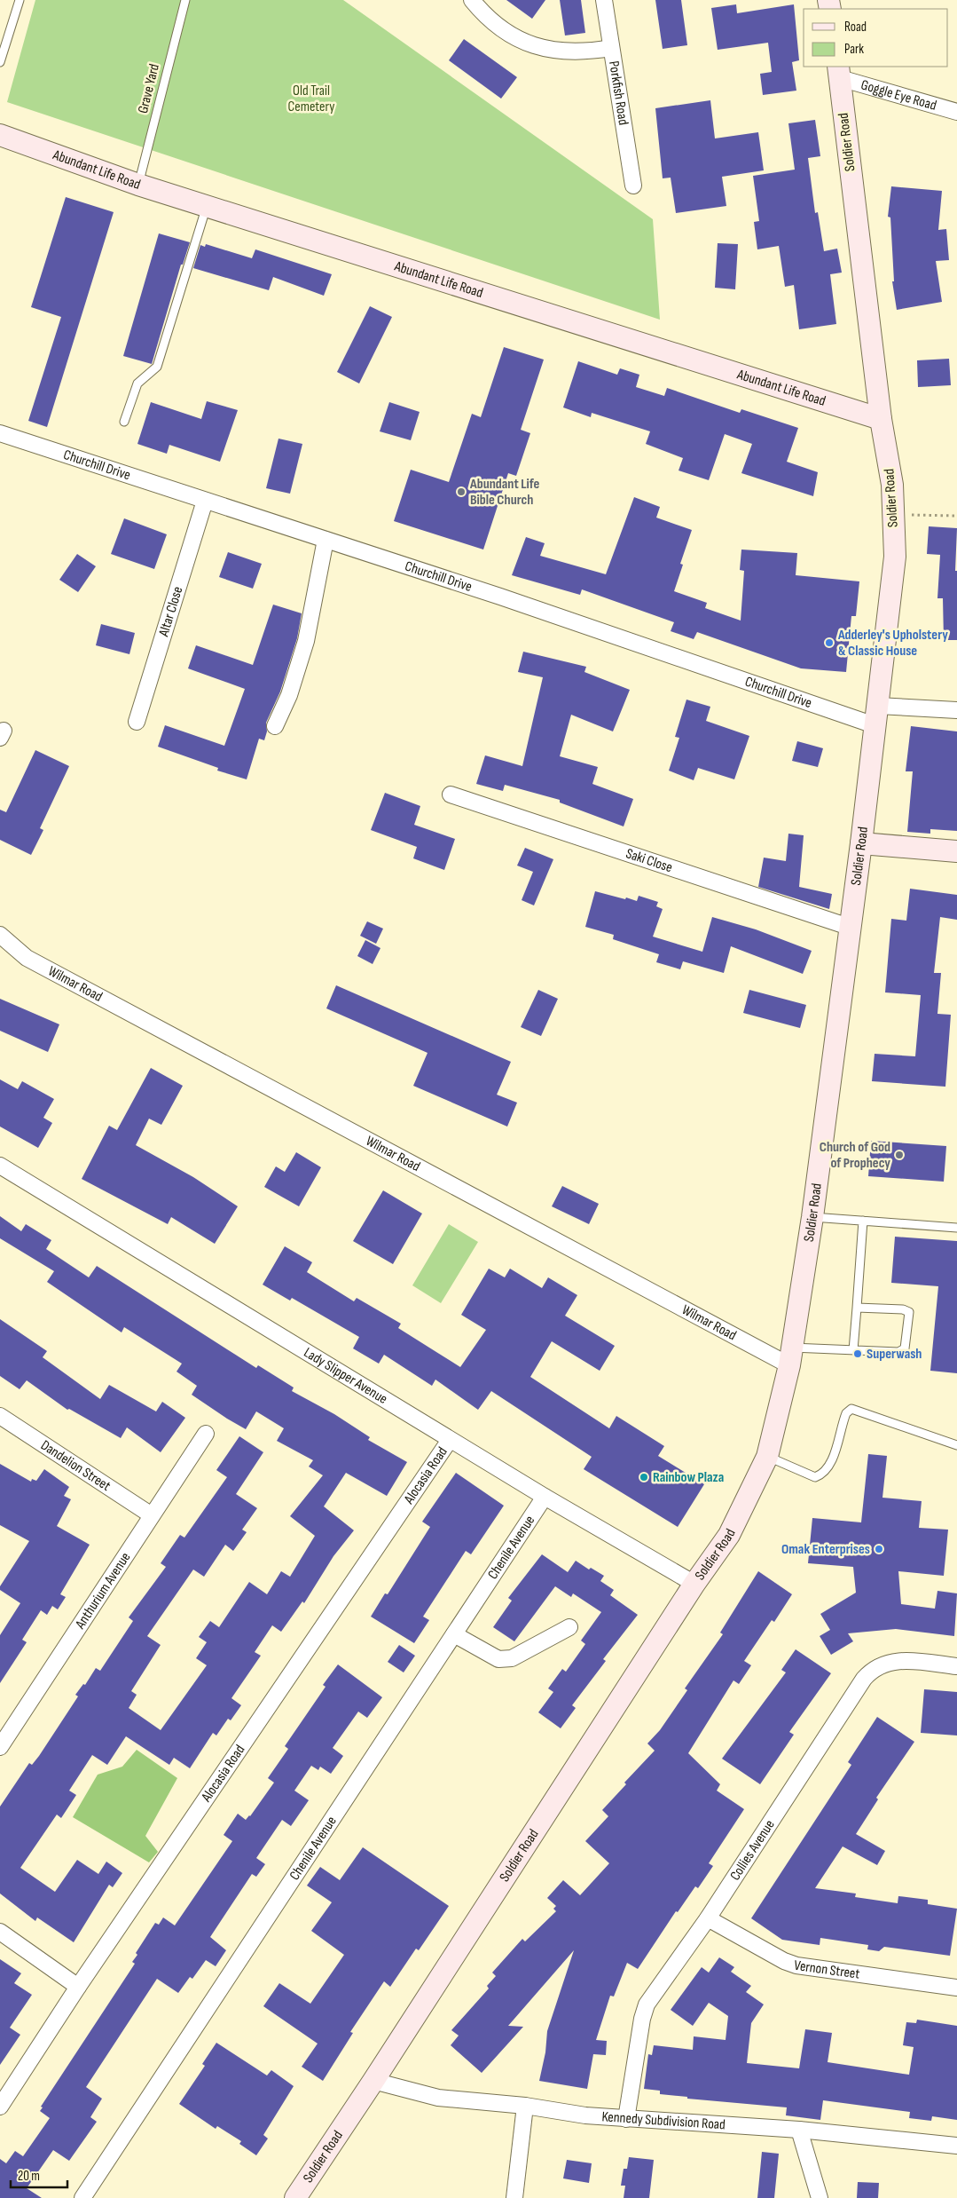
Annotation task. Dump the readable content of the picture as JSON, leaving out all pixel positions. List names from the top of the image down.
{
  "streets": {
    "main road": ["Soldier Road", "Abundant Life Road"],
    "street": [
      "Porkfish Road",
      "Goggle Eye Road",
      "Churchill Drive",
      "Altar Close",
      "Saki Close",
      "Wilmar Road",
      "Lady Slipper Avenue",
      "Dandelion Street",
      "Alocasia Road",
      "Chenile Avenue",
      "Anthurium Avenue",
      "Collies Avenue",
      "Vernon Street",
      "Kennedy Subdivision Road"
    ],
    "lane": ["Grave Yard"]
  },
  "crossings": [
    ["Grave Yard", "Abundant Life Road"],
    ["Goggle Eye Road", "Soldier Road"],
    ["Soldier Road", "Abundant Life Road"],
    ["Soldier Road", "Churchill Drive"],
    ["Soldier Road", "Saki Close"],
    ["Soldier Road", "Wilmar Road"],
    ["Soldier Road", "Lady Slipper Avenue"],
    ["Soldier Road", "Kennedy Subdivision Road"],
    ["Churchill Drive", "Altar Close"],
    ["Lady Slipper Avenue", "Alocasia Road"],
    ["Lady Slipper Avenue", "Chenile Avenue"],
    ["Dandelion Street", "Anthurium Avenue"],
    ["Collies Avenue", "Vernon Street"],
    ["Collies Avenue", "Kennedy Subdivision Road"]
  ],
  "parks": ["Old Trail Cemetery"],
  "places": [
    "Abundant Life Bible Church",
    "Adderley's Upholstery & Classic House",
    "Church of God of Prophecy",
    "Superwash",
    "Rainbow Plaza",
    "Omak Enterprises"
  ],
  "legend": ["Road", "Park"],
  "scale_bar": "20 m"
}
